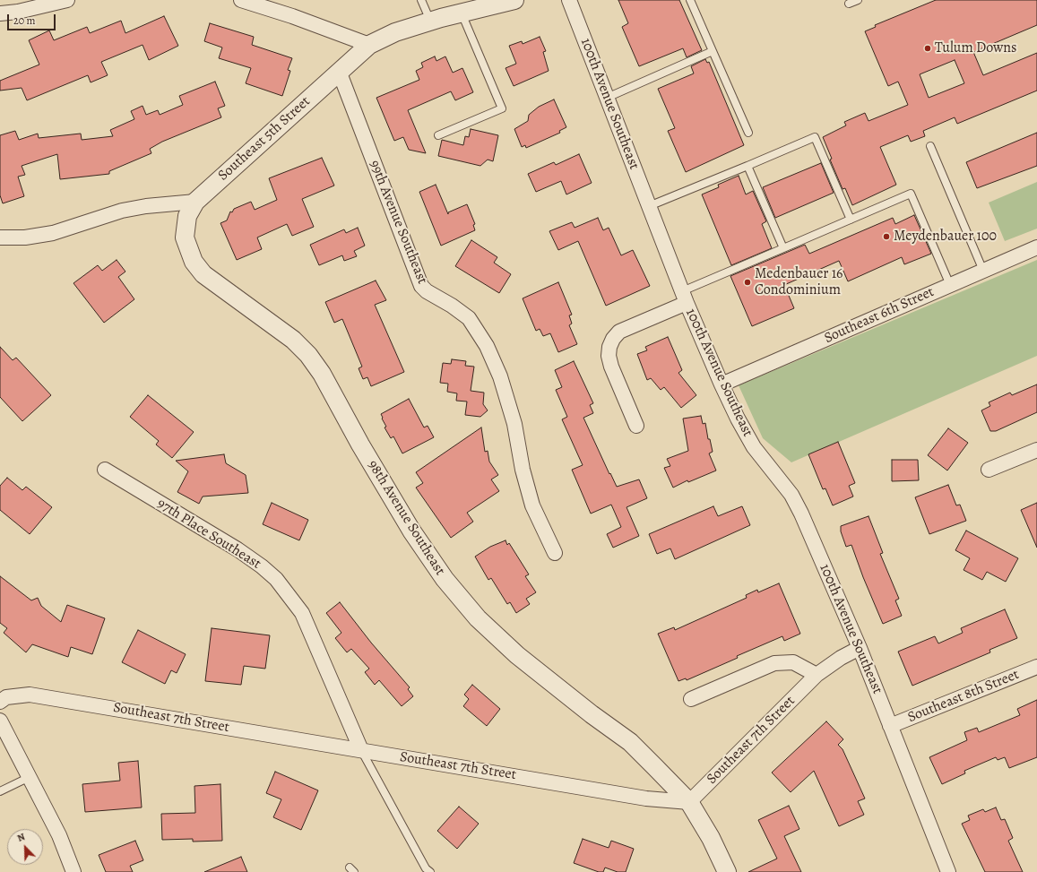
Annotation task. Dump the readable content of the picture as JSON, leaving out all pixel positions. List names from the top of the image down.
{
  "streets": {
    "street": [
      "100th Avenue Southeast",
      "Southeast 5th Street",
      "99th Avenue Southeast",
      "Southeast 6th Street",
      "98th Avenue Southeast",
      "97th Place Southeast",
      "Southeast 8th Street",
      "Southeast 7th Street"
    ]
  },
  "crossings": [
    ["100th Avenue Southeast", "Southeast 6th Street"],
    ["100th Avenue Southeast", "Southeast 8th Street"],
    ["100th Avenue Southeast", "Southeast 7th Street"],
    ["Southeast 5th Street", "99th Avenue Southeast"],
    ["Southeast 5th Street", "98th Avenue Southeast"],
    ["98th Avenue Southeast", "Southeast 7th Street"],
    ["97th Place Southeast", "Southeast 7th Street"]
  ],
  "places": ["Tulum Downs", "Meydenbauer 100", "Medenbauer 16 Condominium"],
  "scale_bar": "20 m",
  "north": "top left"
}
